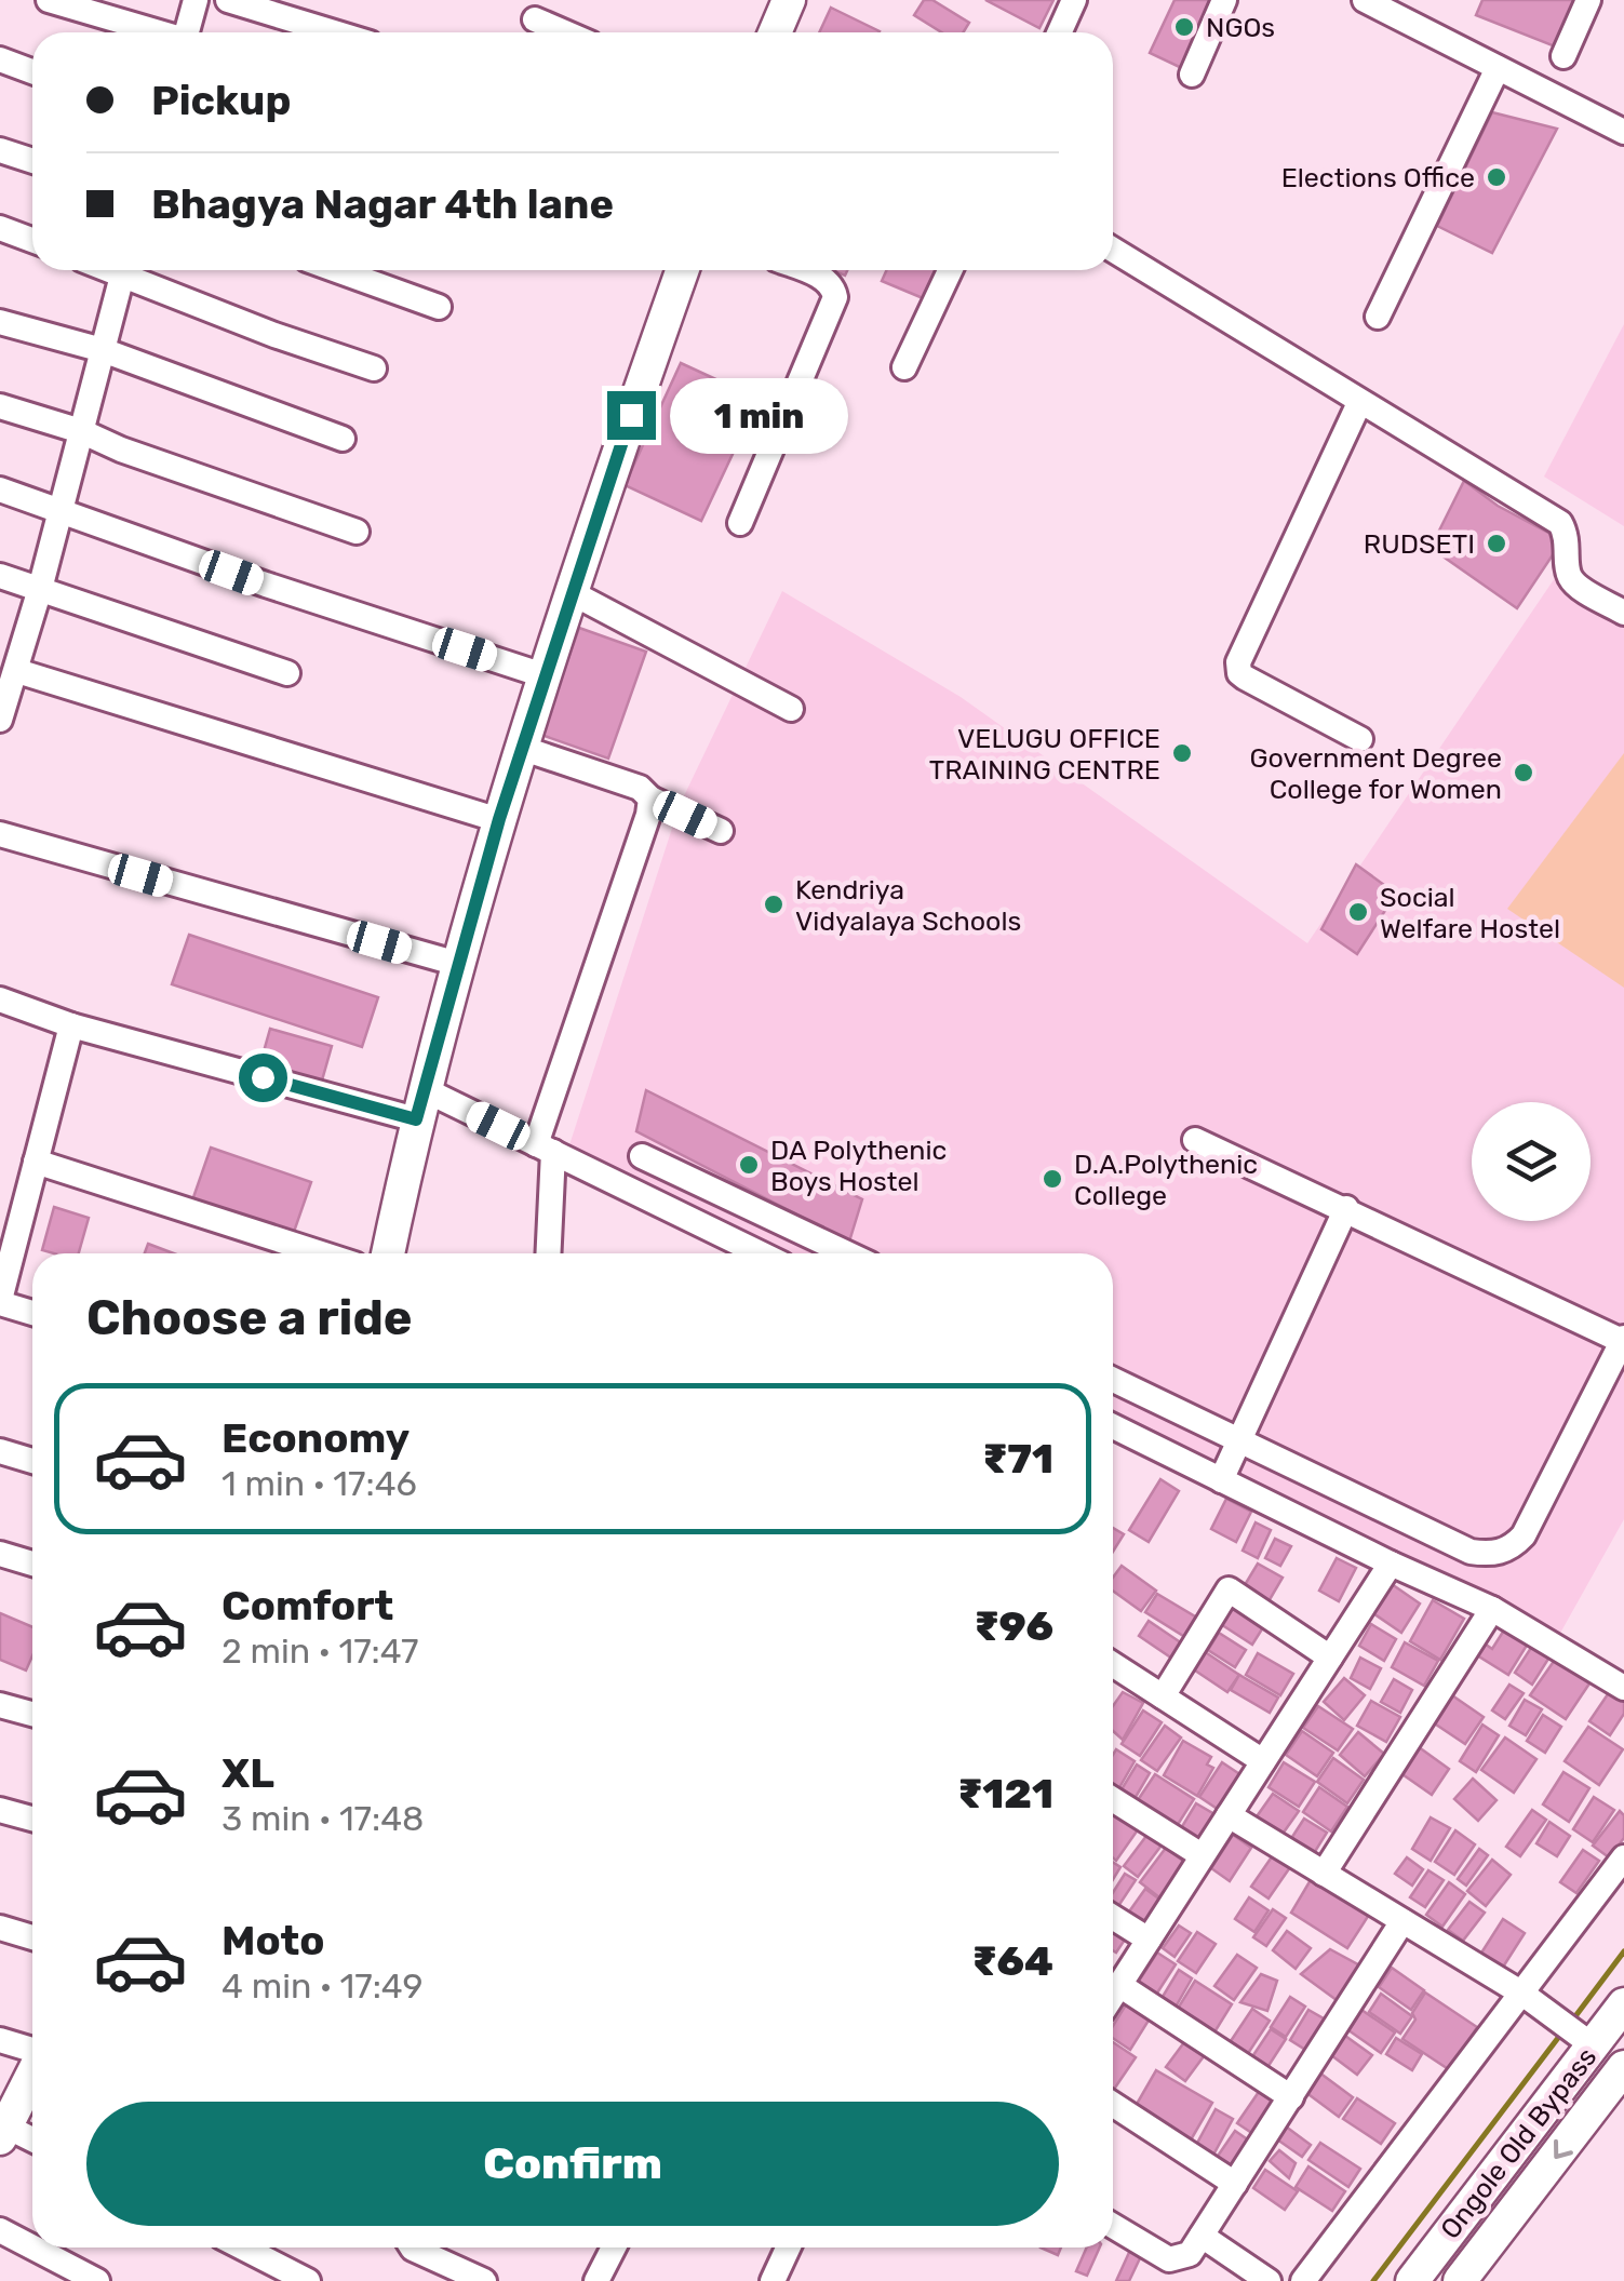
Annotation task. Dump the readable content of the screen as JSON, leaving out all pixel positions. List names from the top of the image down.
{
  "streets": {
    "main road": ["Ongole Old Bypass"]
  },
  "places": [
    "NGOs",
    "Elections Office",
    "RUDSETI",
    "VELUGU OFFICE TRAINING CENTRE",
    "Government Degree College for Women",
    "Kendriya Vidyalaya Schools",
    "Social Welfare Hostel",
    "DA Polythenic Boys Hostel",
    "D.A.Polythenic College"
  ],
  "page": {
    "banner": ["Pickup", "Bhagya Nagar 4th lane"],
    "bubble": "1 min",
    "heading": "Choose a ride",
    "list": [
      {
        "name": "Economy",
        "note": "1 min · 17:46",
        "value": "₹71"
      },
      {
        "name": "Comfort",
        "note": "2 min · 17:47",
        "value": "₹96"
      },
      {
        "name": "XL",
        "note": "3 min · 17:48",
        "value": "₹121"
      },
      {
        "name": "Moto",
        "note": "4 min · 17:49",
        "value": "₹64"
      }
    ],
    "buttons": "Confirm"
  }
}
